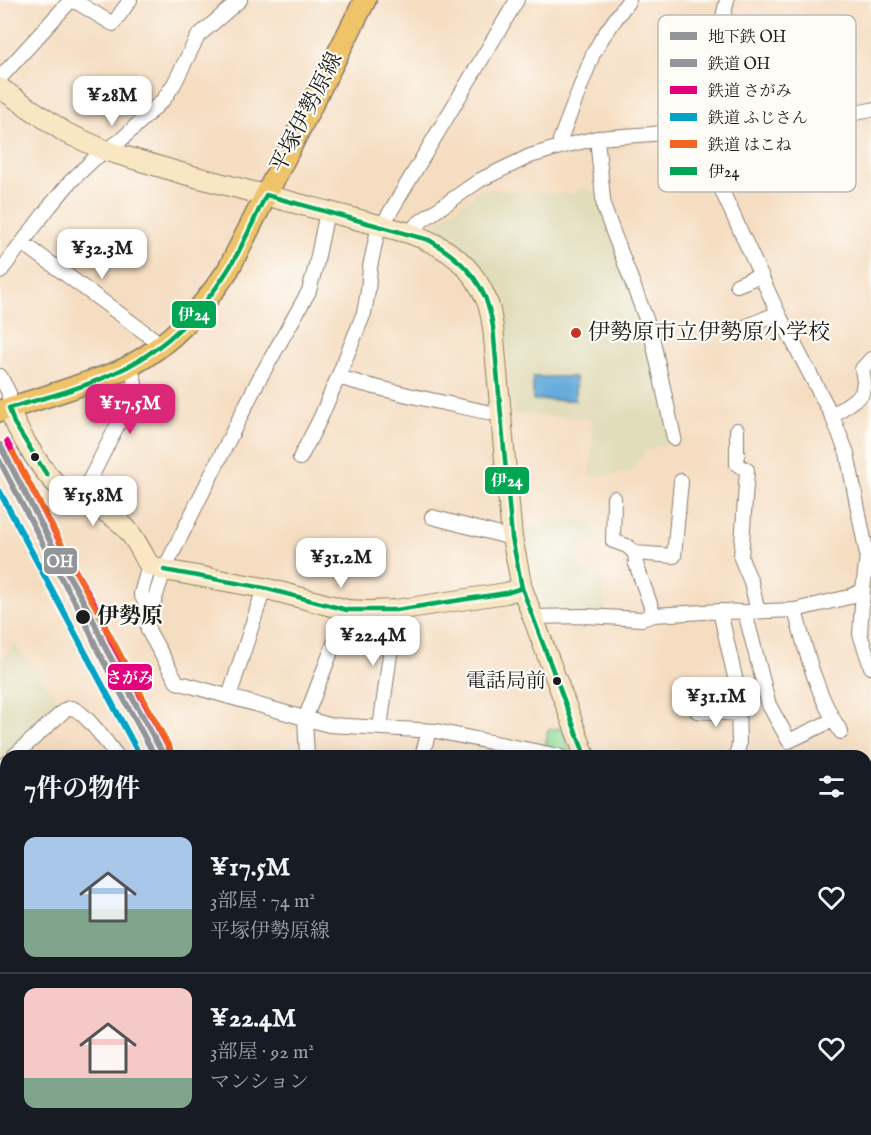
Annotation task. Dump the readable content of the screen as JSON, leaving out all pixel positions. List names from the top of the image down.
{
  "streets": {
    "main road": ["平塚伊勢原線"]
  },
  "places": ["伊勢原市立伊勢原小学校", "伊勢原", "電話局前"],
  "lines": [
    "transit line 伊24",
    "rail line さがみ",
    "metro line OH",
    "rail line はこね",
    "rail line OH",
    "rail line ふじさん"
  ],
  "legend": [
    "地下鉄 OH",
    "鉄道 OH",
    "鉄道 さがみ",
    "鉄道 ふじさん",
    "鉄道 はこね",
    "伊24"
  ],
  "page": {
    "price": [
      "¥28M",
      "¥32.3M",
      "¥17.5M",
      "¥15.8M",
      "¥31.2M",
      "¥22.4M",
      "¥31.1M"
    ],
    "heading": "7件の物件",
    "list": [
      {
        "name": "¥17.5M",
        "note": "3部屋 · 74 m² · 平塚伊勢原線"
      },
      {
        "name": "¥22.4M",
        "note": "3部屋 · 92 m² · マンション"
      }
    ]
  }
}
